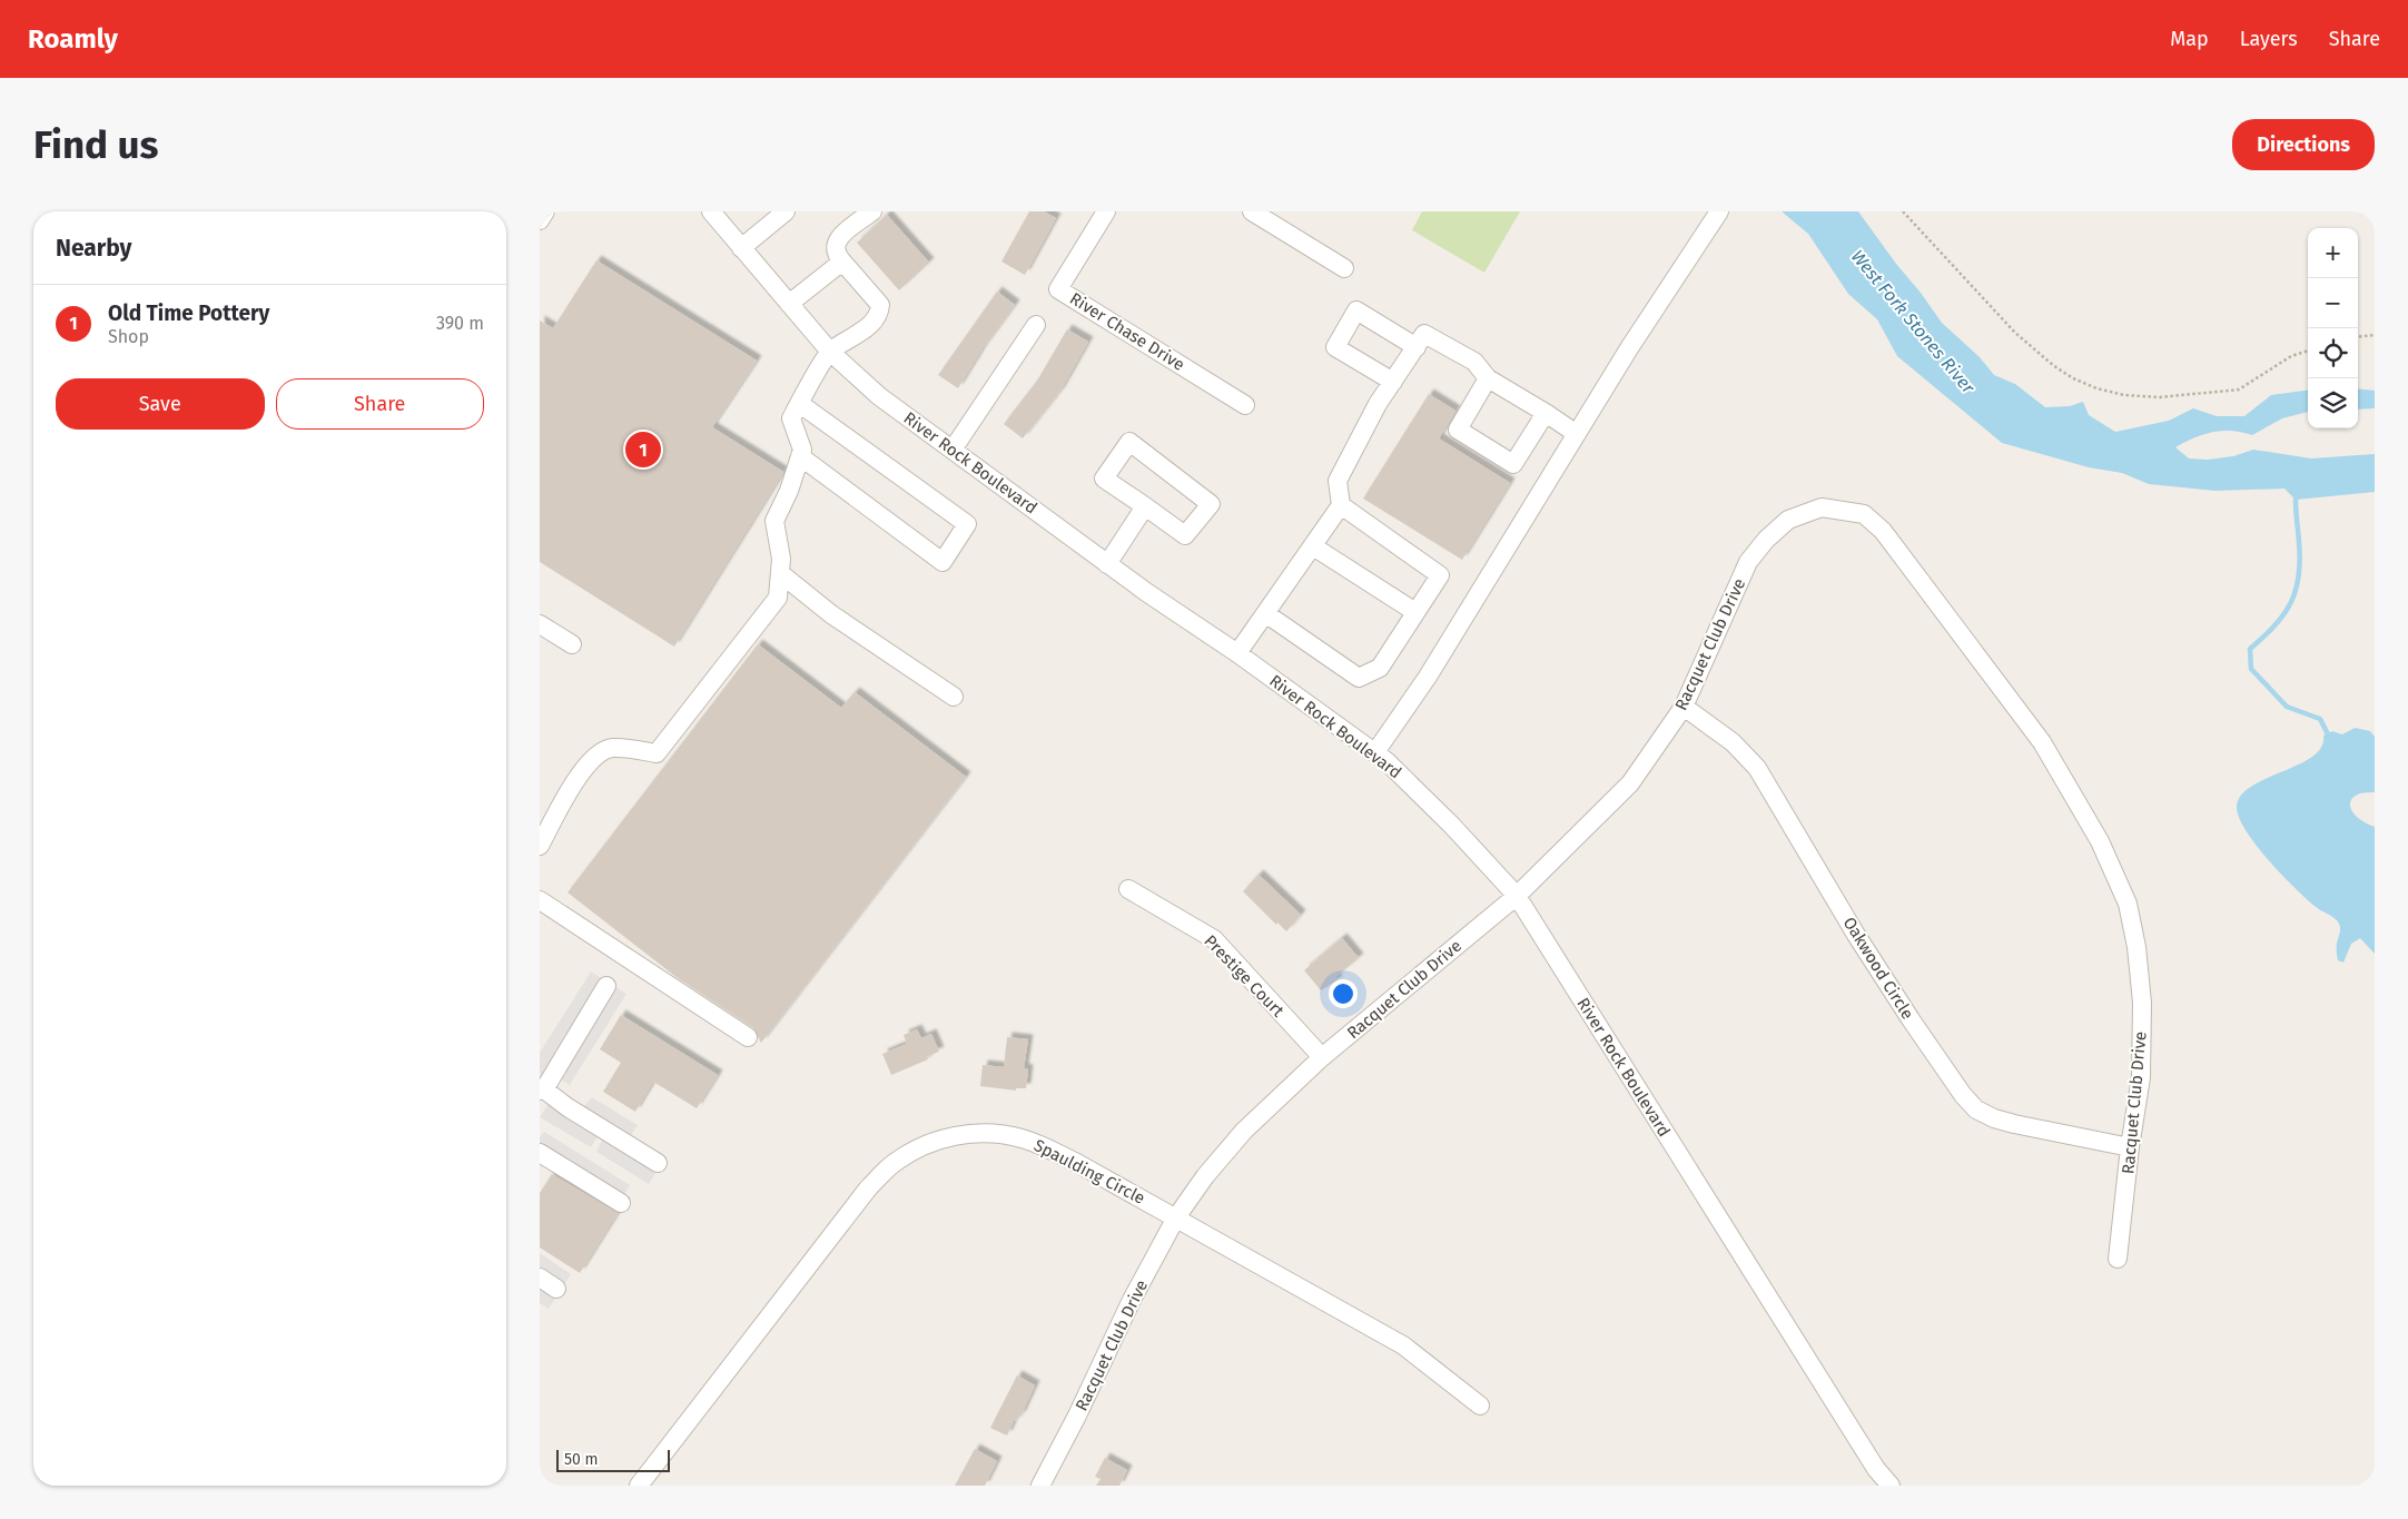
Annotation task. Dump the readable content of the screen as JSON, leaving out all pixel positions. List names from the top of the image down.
{
  "streets": {
    "street": [
      "River Chase Drive",
      "River Rock Boulevard",
      "Racquet Club Drive",
      "Oakwood Circle",
      "Prestige Court",
      "Spaulding Circle"
    ]
  },
  "crossings": [
    ["River Rock Boulevard", "Racquet Club Drive"],
    ["Racquet Club Drive", "Oakwood Circle"],
    ["Racquet Club Drive", "Prestige Court"],
    ["Racquet Club Drive", "Spaulding Circle"]
  ],
  "water": ["West Fork Stones River"],
  "scale_bar": "50 m",
  "page": {
    "header": "Roamly",
    "nav": ["Map", "Layers", "Share"],
    "buttons": [
      "Directions",
      ["Save", "Share"]
    ],
    "title": "Find us",
    "heading": "Nearby",
    "map_buttons": ["+", "−"],
    "list": [
      {
        "mark": "1",
        "name": "Old Time Pottery",
        "note": "Shop",
        "value": "390 m"
      }
    ],
    "pins": "1",
    "scale": "50 m"
  }
}
